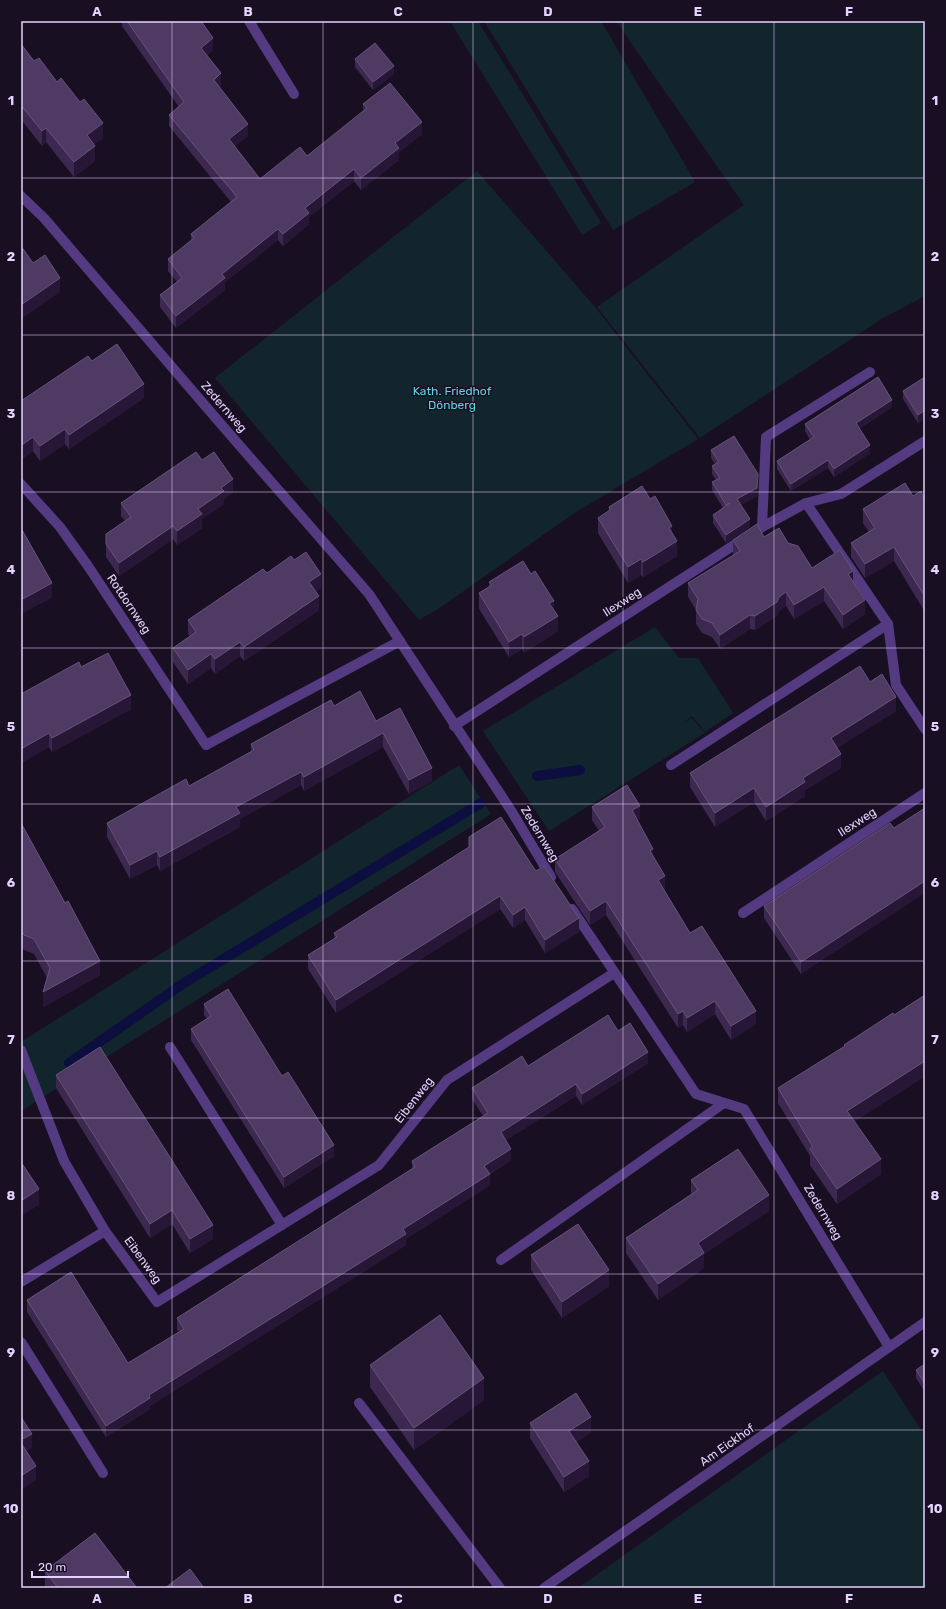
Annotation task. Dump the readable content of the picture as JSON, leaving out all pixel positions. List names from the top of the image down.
{
  "streets": {
    "street": [
      "Zedernweg",
      "Ilexweg",
      "Rotdornweg",
      "Eibenweg",
      "Am Eickhof"
    ]
  },
  "crossings": [
    ["Zedernweg", "Ilexweg"],
    ["Zedernweg", "Rotdornweg"],
    ["Zedernweg", "Eibenweg"],
    ["Zedernweg", "Am Eickhof"]
  ],
  "parks": ["Kath. Friedhof Dönberg"],
  "scale_bar": "20 m",
  "grid": {
    "columns": [
      "A",
      "B",
      "C",
      "D",
      "E",
      "F"
    ],
    "rows": [
      "1",
      "2",
      "3",
      "4",
      "5",
      "6",
      "7",
      "8",
      "9",
      "10"
    ]
  }
}
